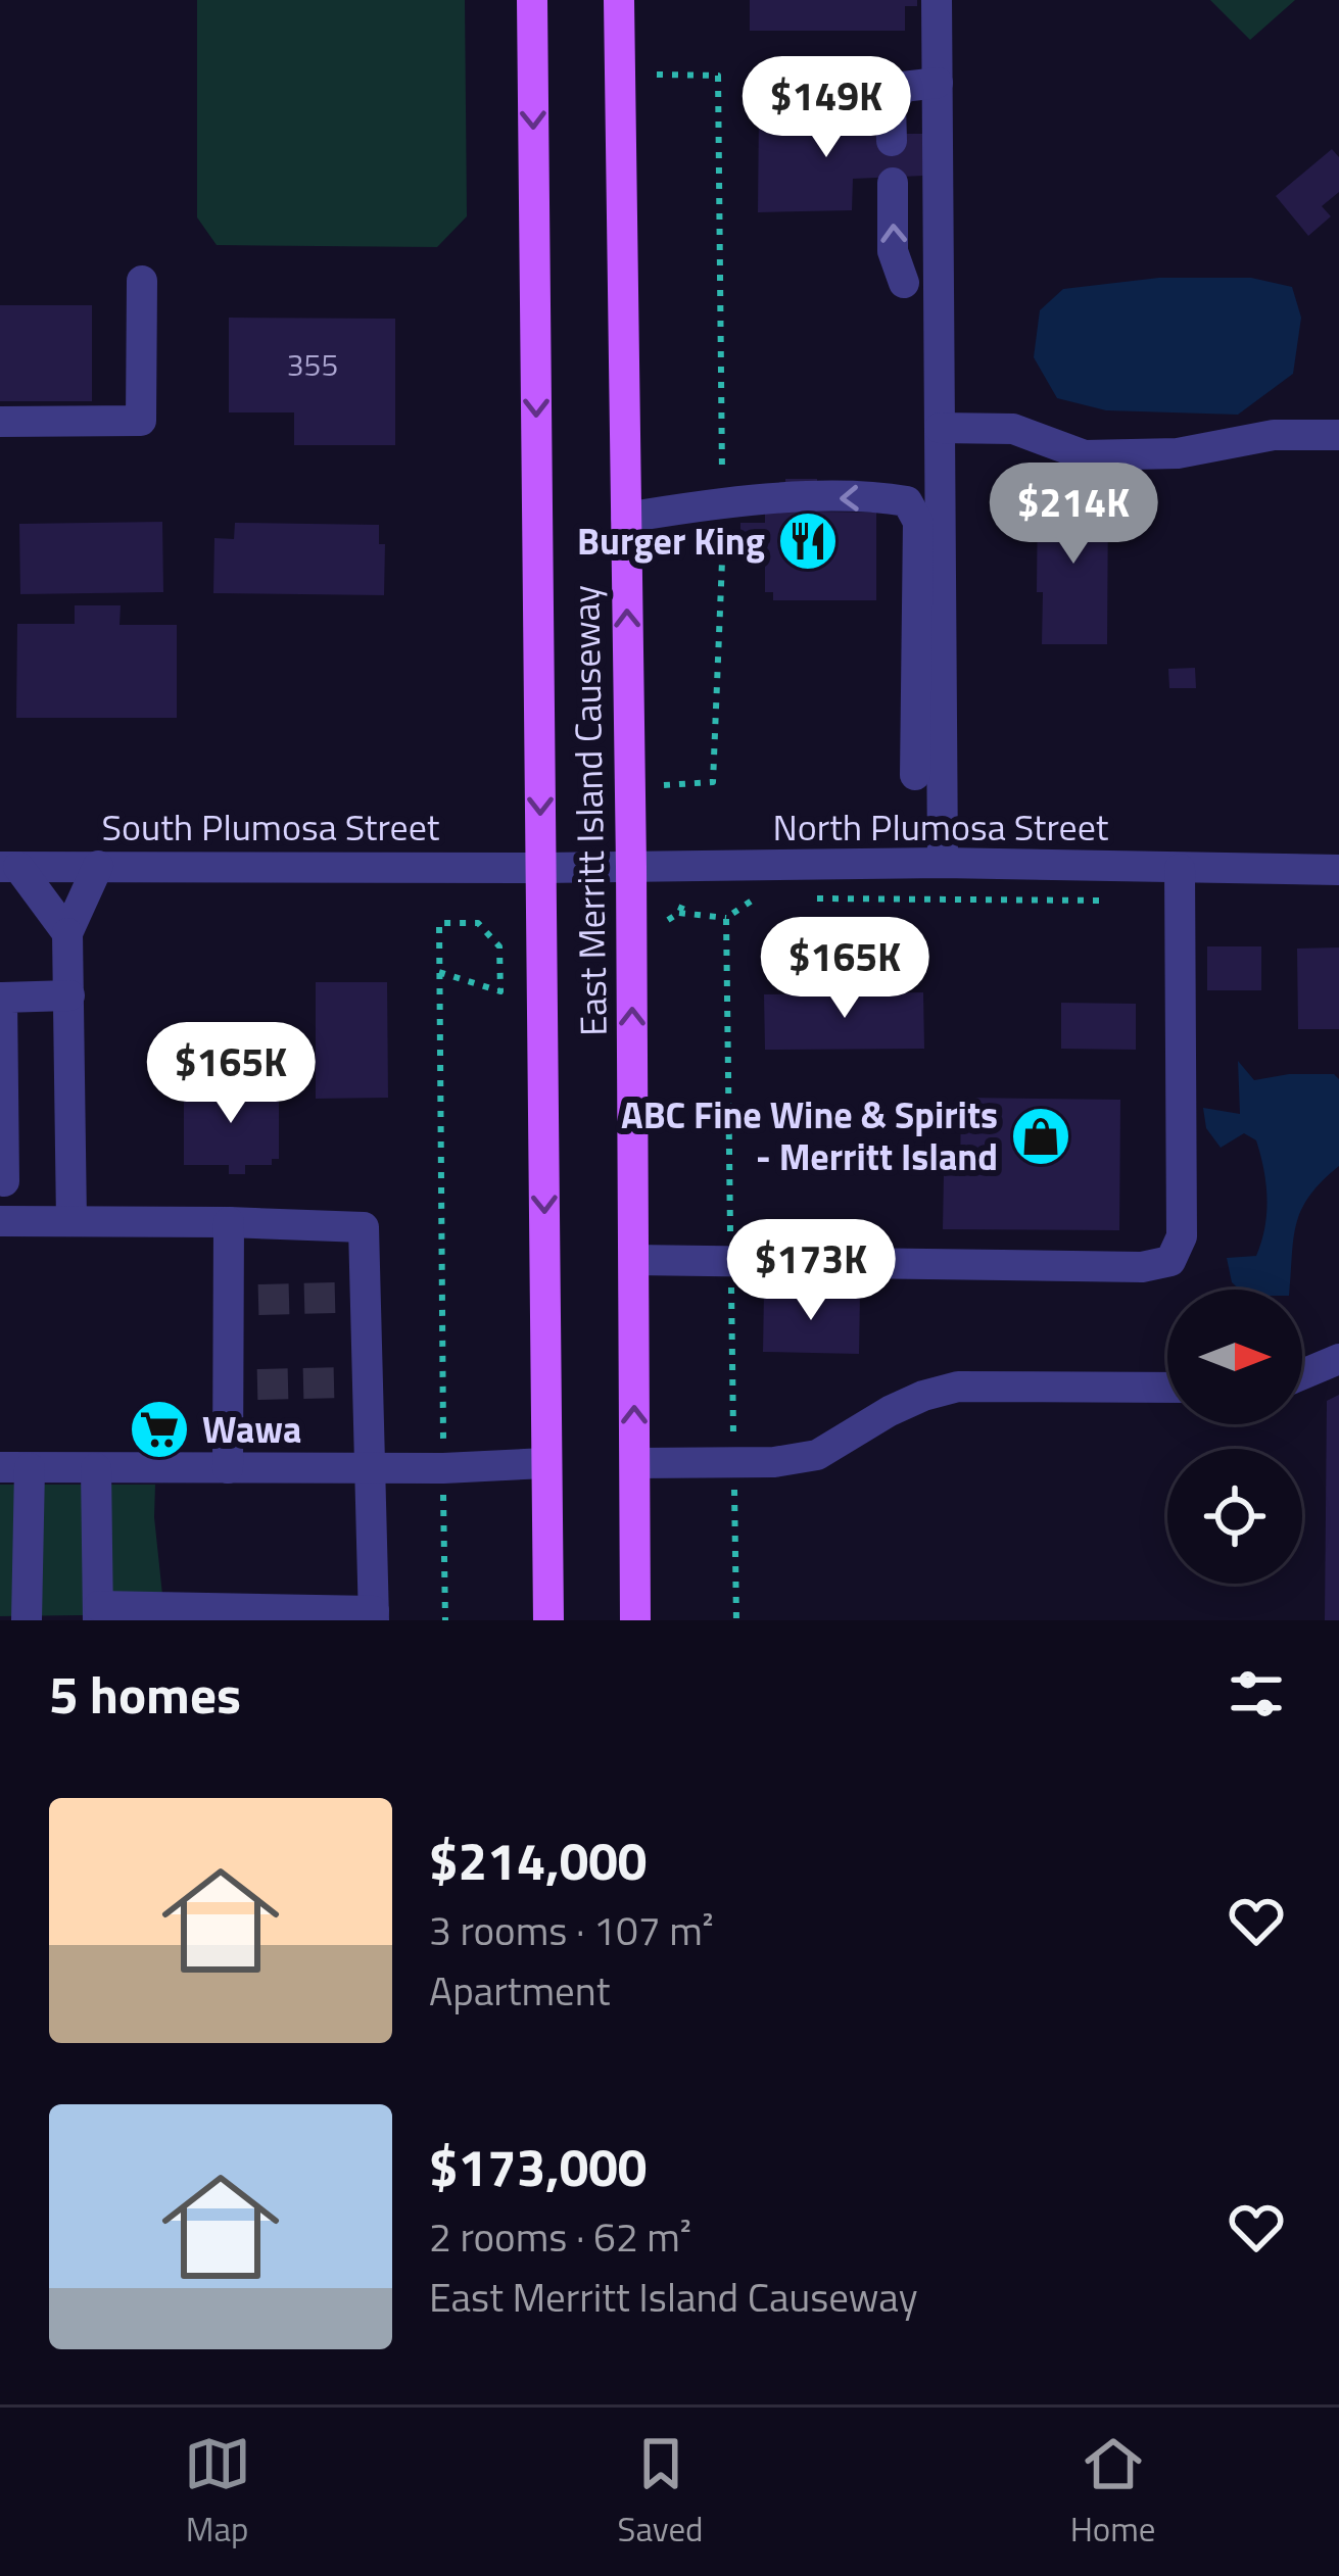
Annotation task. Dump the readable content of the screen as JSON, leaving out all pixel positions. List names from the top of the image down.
{
  "streets": {
    "main road": ["East Merritt Island Causeway"],
    "street": ["South Plumosa Street", "North Plumosa Street"]
  },
  "crossings": [
    ["East Merritt Island Causeway", "South Plumosa Street"],
    ["East Merritt Island Causeway", "North Plumosa Street"],
    ["South Plumosa Street", "North Plumosa Street"]
  ],
  "places": {
    "restaurant": ["Burger King"],
    "shop": ["ABC Fine Wine & Spirits - Merritt Island"],
    "supermarket": ["Wawa"]
  },
  "house_numbers": ["355"],
  "north": "right",
  "page": {
    "price": [
      "$149K",
      "$214K",
      "$165K",
      "$165K",
      "$173K"
    ],
    "heading": "5 homes",
    "list": [
      {
        "name": "$214,000",
        "note": "3 rooms · 107 m² · Apartment"
      },
      {
        "name": "$173,000",
        "note": "2 rooms · 62 m² · East Merritt Island Causeway"
      }
    ],
    "tabs": ["Map", "Saved", "Home"]
  }
}
